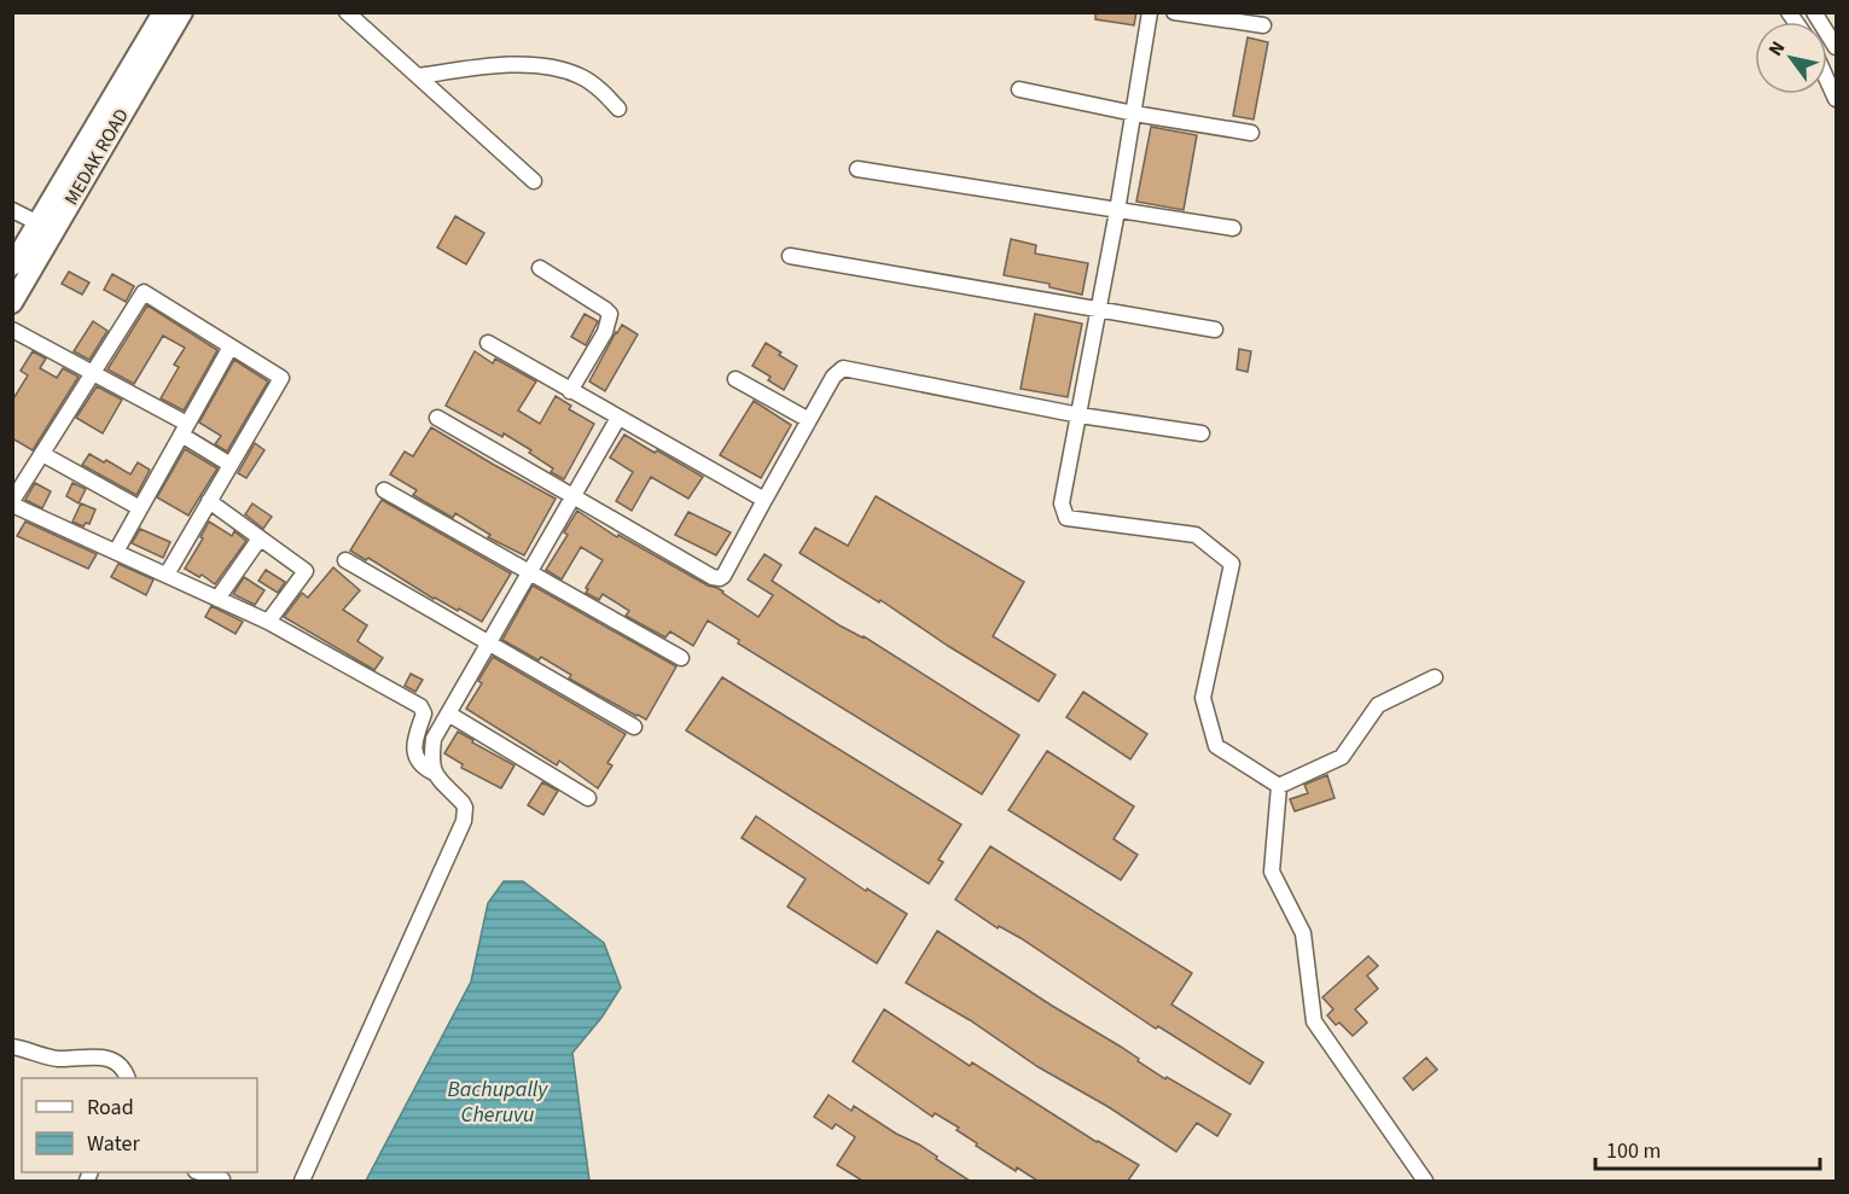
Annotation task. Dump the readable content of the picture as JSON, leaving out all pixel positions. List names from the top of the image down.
{
  "streets": {
    "main road": ["MEDAK ROAD"]
  },
  "water": ["Bachupally Cheruvu"],
  "legend": ["Road", "Water"],
  "scale_bar": "100 m",
  "north": "top left"
}
